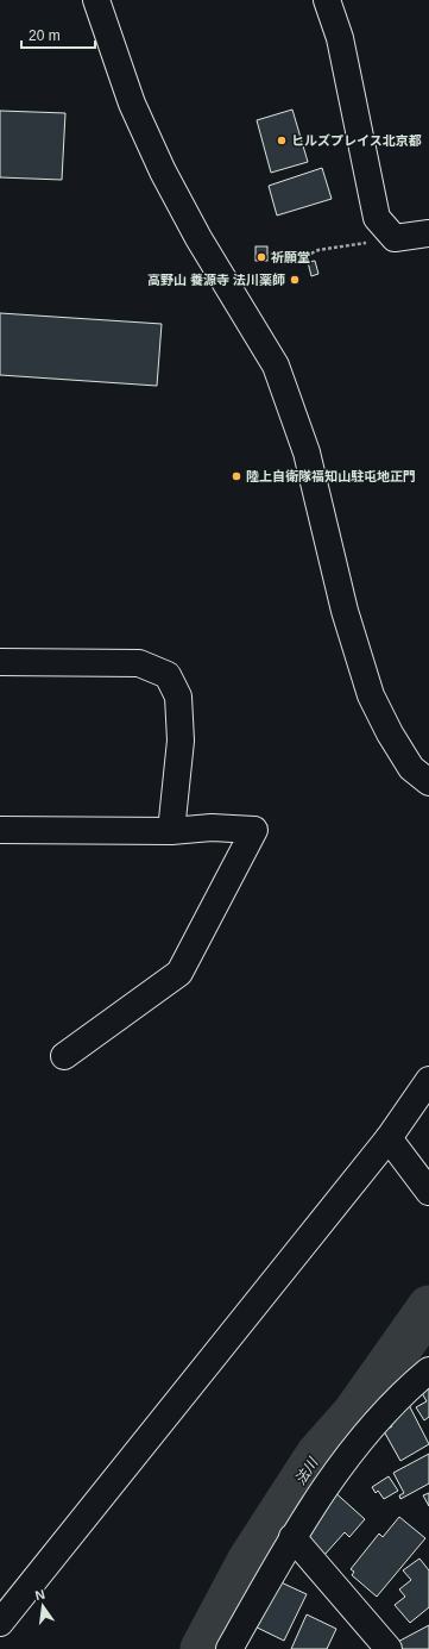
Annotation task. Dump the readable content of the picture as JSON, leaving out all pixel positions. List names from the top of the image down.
{
  "water": ["法川"],
  "places": [
    "ヒルズプレイス北京都",
    "祈願堂",
    "高野山 養源寺 法川薬師",
    "陸上自衛隊福知山駐屯地正門"
  ],
  "scale_bar": "20 m",
  "north": "top"
}
